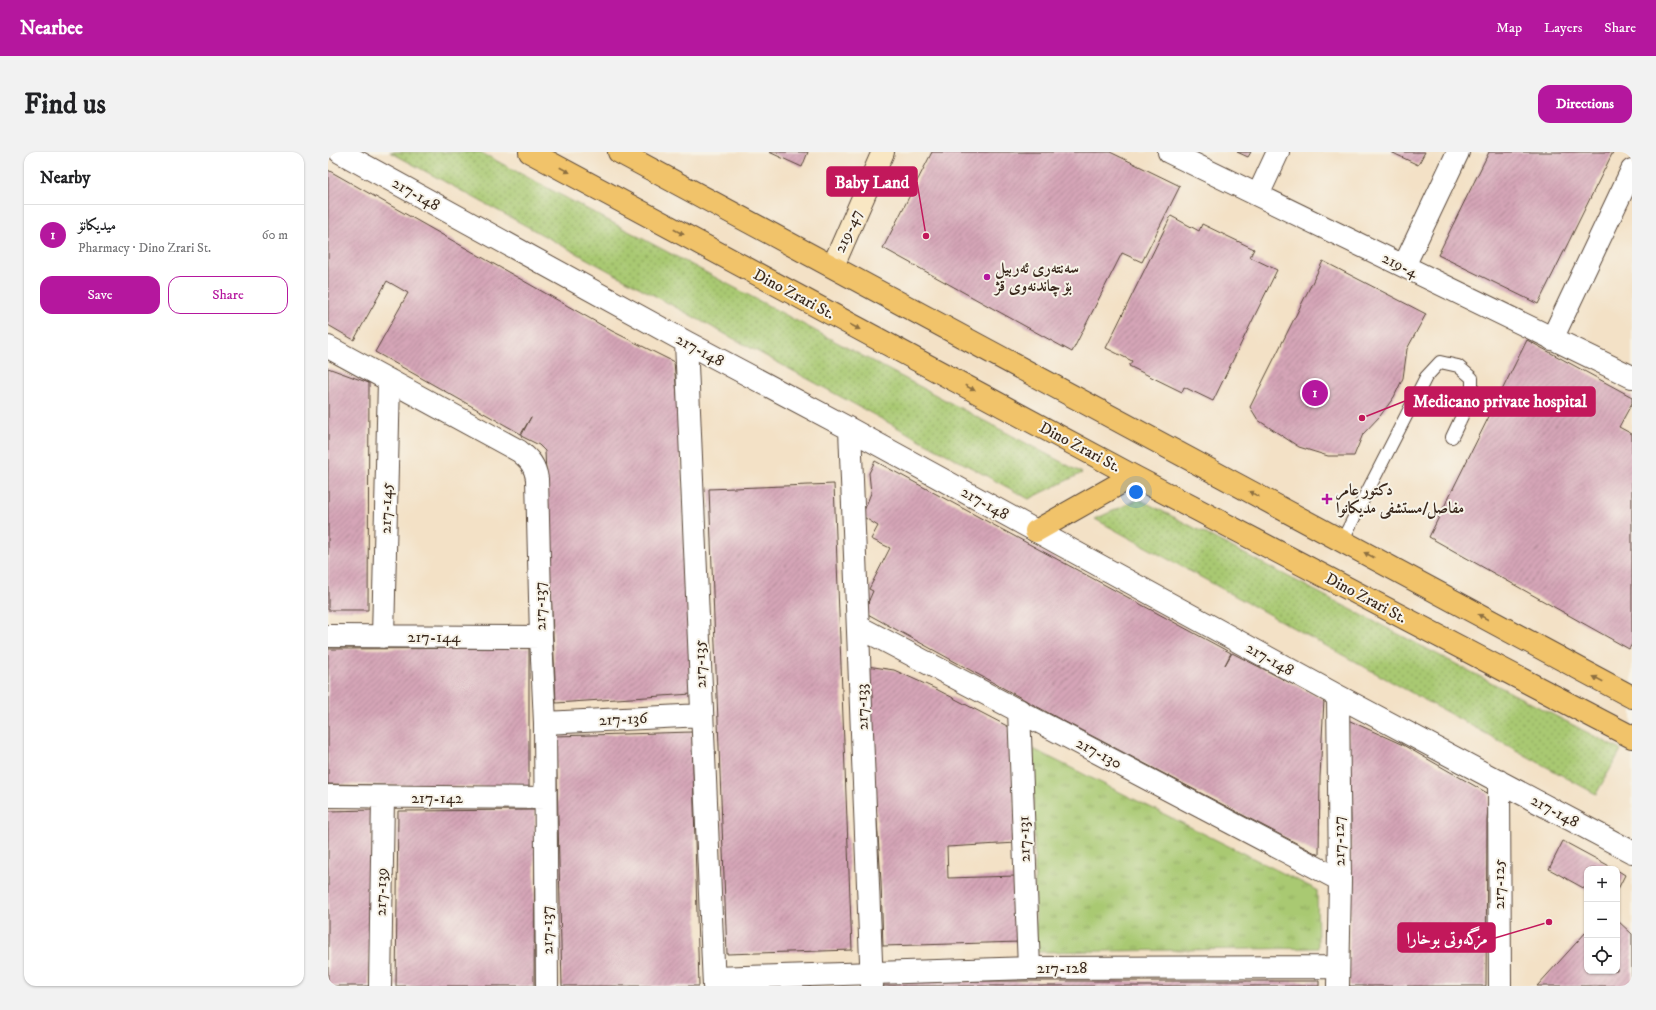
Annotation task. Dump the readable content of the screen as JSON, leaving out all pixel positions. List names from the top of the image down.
{
  "streets": {
    "main road": ["Dino Zrari St."],
    "street": [
      "217-148",
      "219-47",
      "219-4",
      "217-145",
      "217-137",
      "217-144",
      "217-135",
      "217-133",
      "217-136",
      "217-130",
      "217-142",
      "217-131",
      "217-127",
      "217-125",
      "217-139",
      "217-128"
    ]
  },
  "crossings": [
    ["217-148", "217-135"],
    ["217-148", "217-133"],
    ["217-148", "217-127"],
    ["217-148", "217-125"],
    ["217-145", "217-137"],
    ["217-145", "217-144"],
    ["217-137", "217-144"],
    ["217-137", "217-136"],
    ["217-137", "217-142"],
    ["217-135", "217-136"],
    ["217-135", "217-128"],
    ["217-133", "217-130"],
    ["217-133", "217-128"],
    ["217-130", "217-131"],
    ["217-130", "217-127"],
    ["217-142", "217-139"],
    ["217-131", "217-128"],
    ["217-127", "217-128"]
  ],
  "places": {
    "other": [
      "Baby Land",
      "سەنتەری ئەربیل بۆ چاندنەوی قژ",
      "Medicano private hospital",
      "مزگەوتی بوخارا"
    ],
    "health": ["دكتور عامر مفاصل/مستشفى مديكانوا"]
  },
  "page": {
    "header": "Nearbee",
    "nav": ["Map", "Layers", "Share"],
    "buttons": [
      "Directions",
      ["Save", "Share"]
    ],
    "title": "Find us",
    "heading": "Nearby",
    "list": [
      {
        "mark": "1",
        "name": "میدیکانۆ",
        "note": "Pharmacy · Dino Zrari St.",
        "value": "60 m"
      }
    ],
    "pins": "1",
    "map_buttons": ["+", "−"]
  }
}
